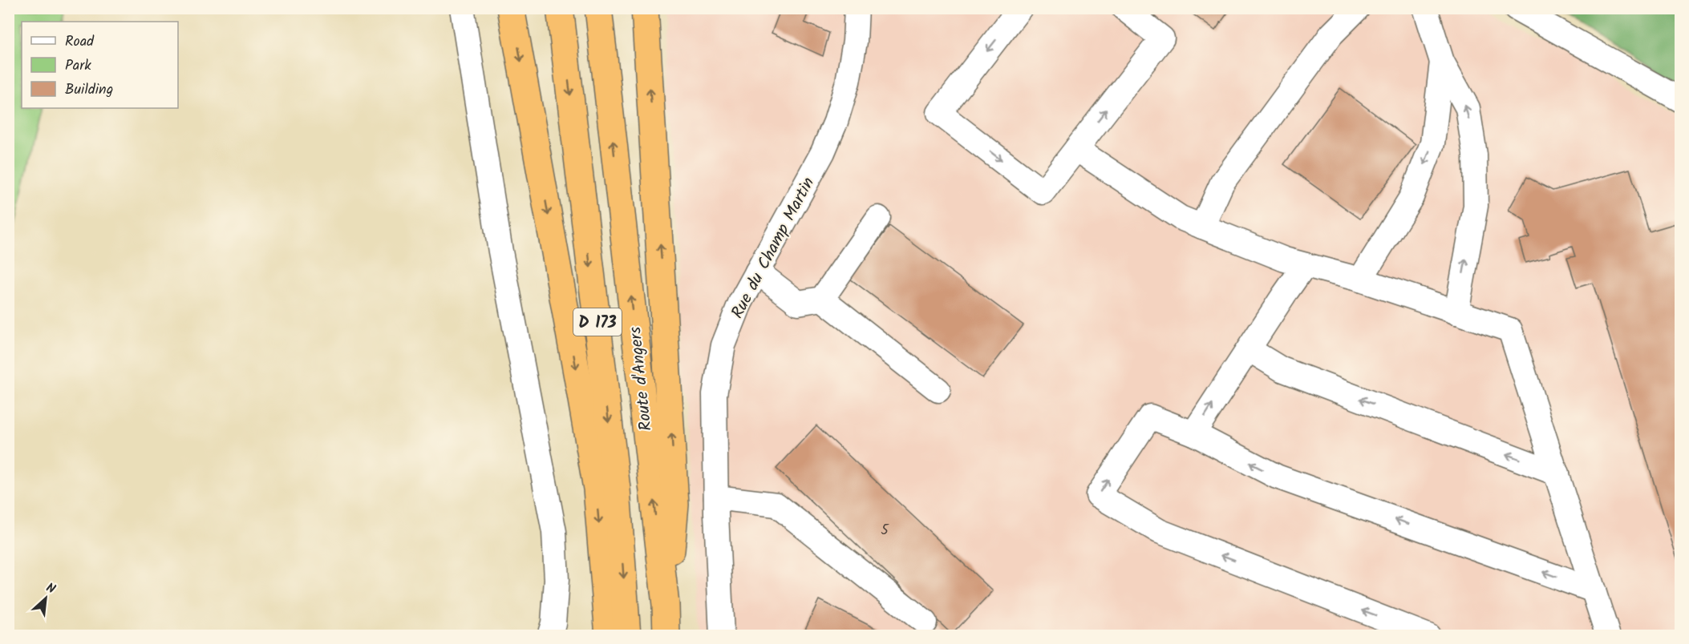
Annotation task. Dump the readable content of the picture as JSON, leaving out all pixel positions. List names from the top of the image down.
{
  "streets": {
    "highway": ["D 173", "Route d'Angers"],
    "street": ["Rue du Champ Martin"]
  },
  "house_numbers": ["5"],
  "legend": ["Road", "Park", "Building"],
  "north": "top right"
}
